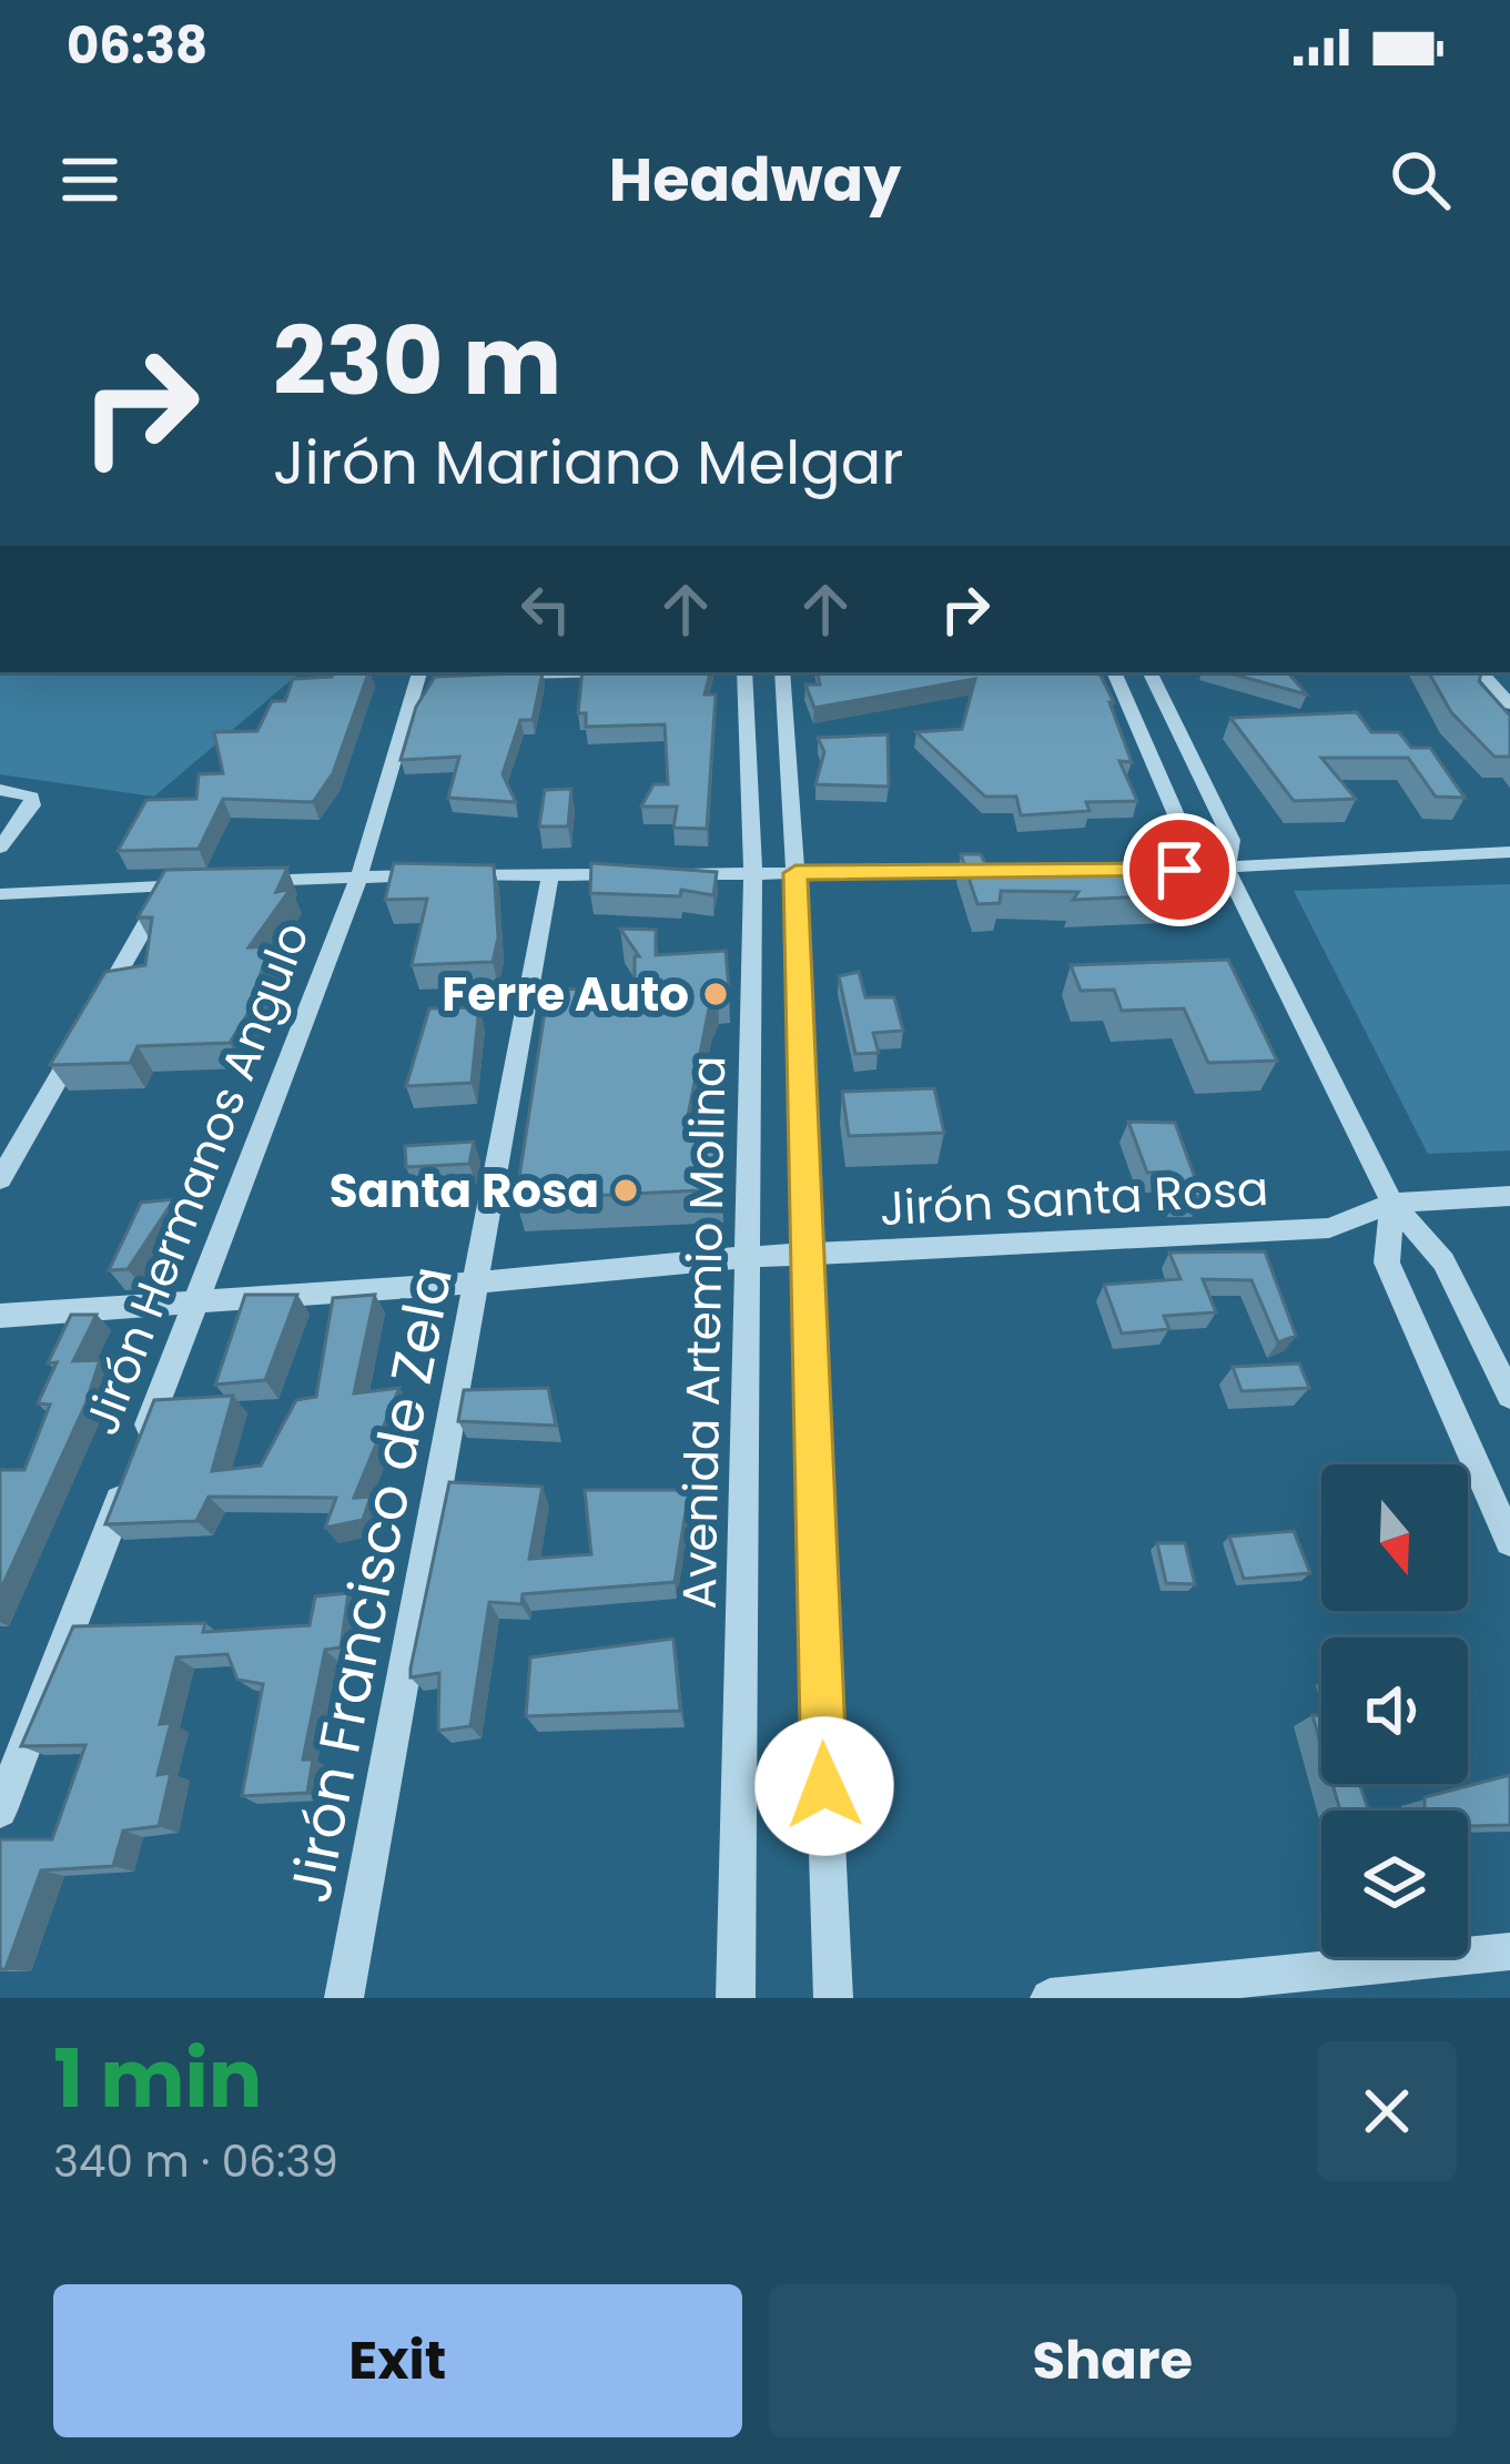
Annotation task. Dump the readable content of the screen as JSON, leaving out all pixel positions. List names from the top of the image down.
{
  "streets": {
    "street": [
      "Jirón Hermanos Angulo",
      "Jirón Santa Rosa",
      "Avenida Artemio Molina",
      "Jirón Francisco de Zela"
    ]
  },
  "crossings": [
    ["Jirón Hermanos Angulo", "Jirón Santa Rosa"],
    ["Jirón Santa Rosa", "Avenida Artemio Molina"],
    ["Jirón Santa Rosa", "Jirón Francisco de Zela"]
  ],
  "places": ["Ferre Auto", "Santa Rosa"],
  "north": "bottom",
  "page": {
    "status": "06:38",
    "header": "Headway",
    "turn": ["230 m", "Jirón Mariano Melgar"],
    "heading": ["1 min", "340 m · 06:39"],
    "buttons": ["Exit", "Share"]
  }
}
